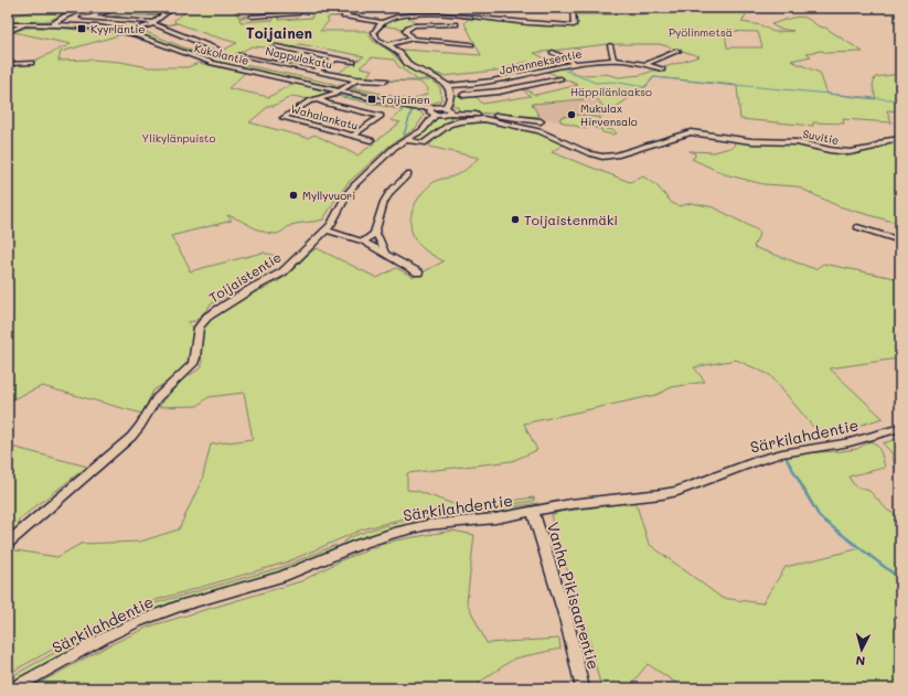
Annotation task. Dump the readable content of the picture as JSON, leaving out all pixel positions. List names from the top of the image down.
{
  "streets": {
    "street": [
      "Kukolantie",
      "Nappulakatu",
      "Johanneksentie",
      "Wahalankatu",
      "Suvitie",
      "Toijaistentie",
      "Särkilahdentie",
      "Vanha Pikisaarentie"
    ]
  },
  "crossings": [
    ["Kukolantie", "Wahalankatu"],
    ["Kukolantie", "Toijaistentie"],
    ["Suvitie", "Toijaistentie"],
    ["Särkilahdentie", "Vanha Pikisaarentie"]
  ],
  "districts": ["Toijainen"],
  "parks": ["Pyölinmetsä", "Häppilänlaakso", "Ylikylänpuisto"],
  "places": {
    "transit": ["Kyyrläntie", "Toijainen"],
    "other": ["Mukulax Hirvensalo", "Myllyvuori", "Toijaistenmäki"]
  },
  "north": "bottom"
}
